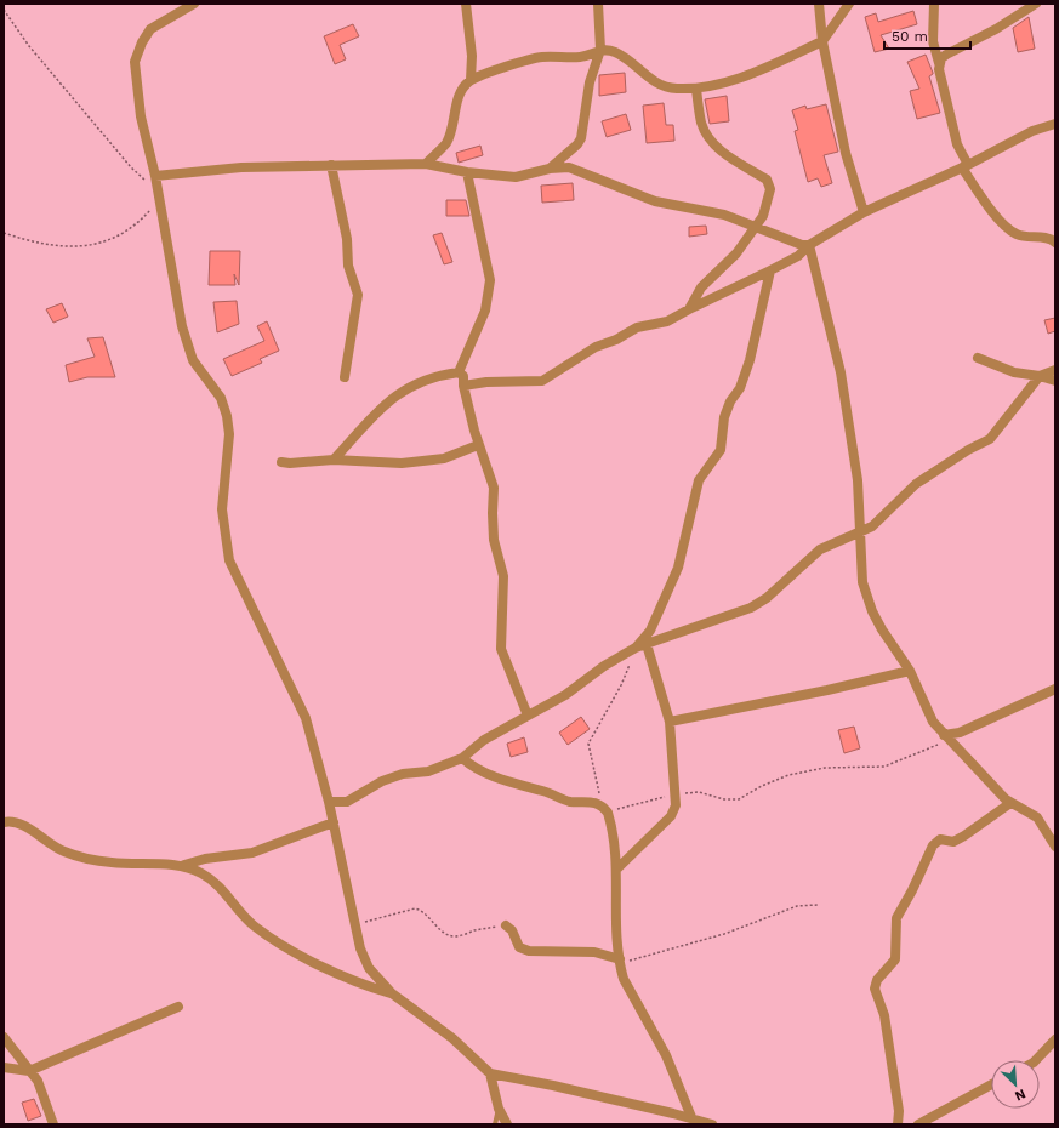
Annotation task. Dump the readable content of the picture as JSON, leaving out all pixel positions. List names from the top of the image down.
{
  "scale_bar": "50 m",
  "north": "bottom right"
}
